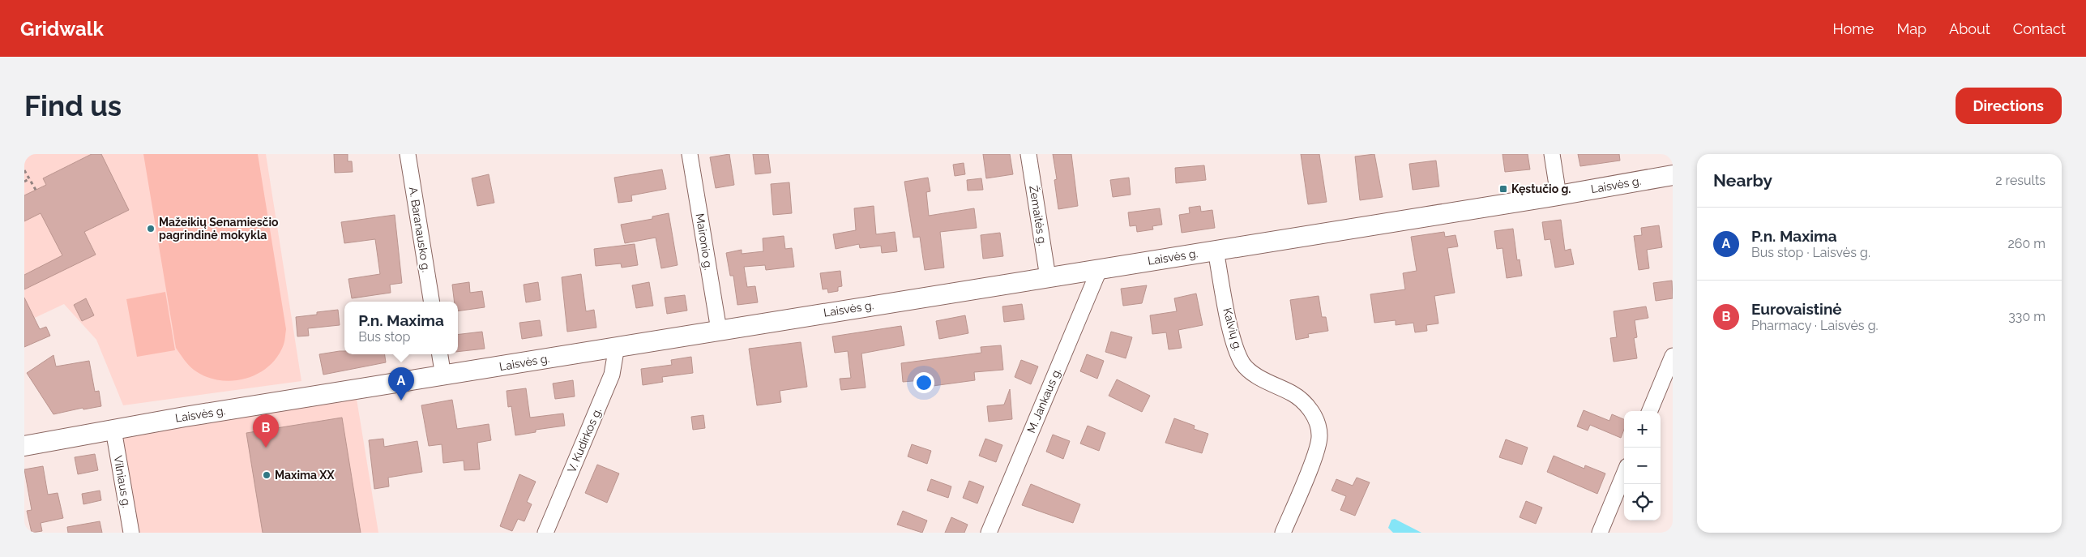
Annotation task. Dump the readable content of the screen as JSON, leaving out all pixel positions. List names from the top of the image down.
{
  "streets": {
    "main road": ["Laisvės g."],
    "street": [
      "Žemaitės g.",
      "A. Baranausko g.",
      "Maironio g.",
      "Kalvių g.",
      "M. Jankaus g.",
      "V. Kudirkos g.",
      "Vilniaus g."
    ]
  },
  "crossings": [
    ["Laisvės g.", "Žemaitės g."],
    ["Laisvės g.", "Maironio g."],
    ["Laisvės g.", "Kalvių g."],
    ["Laisvės g.", "M. Jankaus g."],
    ["Laisvės g.", "V. Kudirkos g."],
    ["Laisvės g.", "Vilniaus g."]
  ],
  "places": {
    "transit": ["Kęstučio g."],
    "other": ["Mažeikių Senamiesčio pagrindinė mokykla", "Maxima XX"]
  },
  "page": {
    "header": "Gridwalk",
    "nav": [
      "Home",
      "Map",
      "About",
      "Contact"
    ],
    "buttons": "Directions",
    "title": "Find us",
    "heading": ["Nearby", "2 results"],
    "list": [
      {
        "mark": "A",
        "name": "P.n. Maxima",
        "note": "Bus stop · Laisvės g.",
        "value": "260 m"
      },
      {
        "mark": "B",
        "name": "Eurovaistinė",
        "note": "Pharmacy · Laisvės g.",
        "value": "330 m"
      }
    ],
    "popup": ["P.n. Maxima", "Bus stop"],
    "pins": ["A", "B"],
    "map_buttons": ["+", "−"]
  }
}
